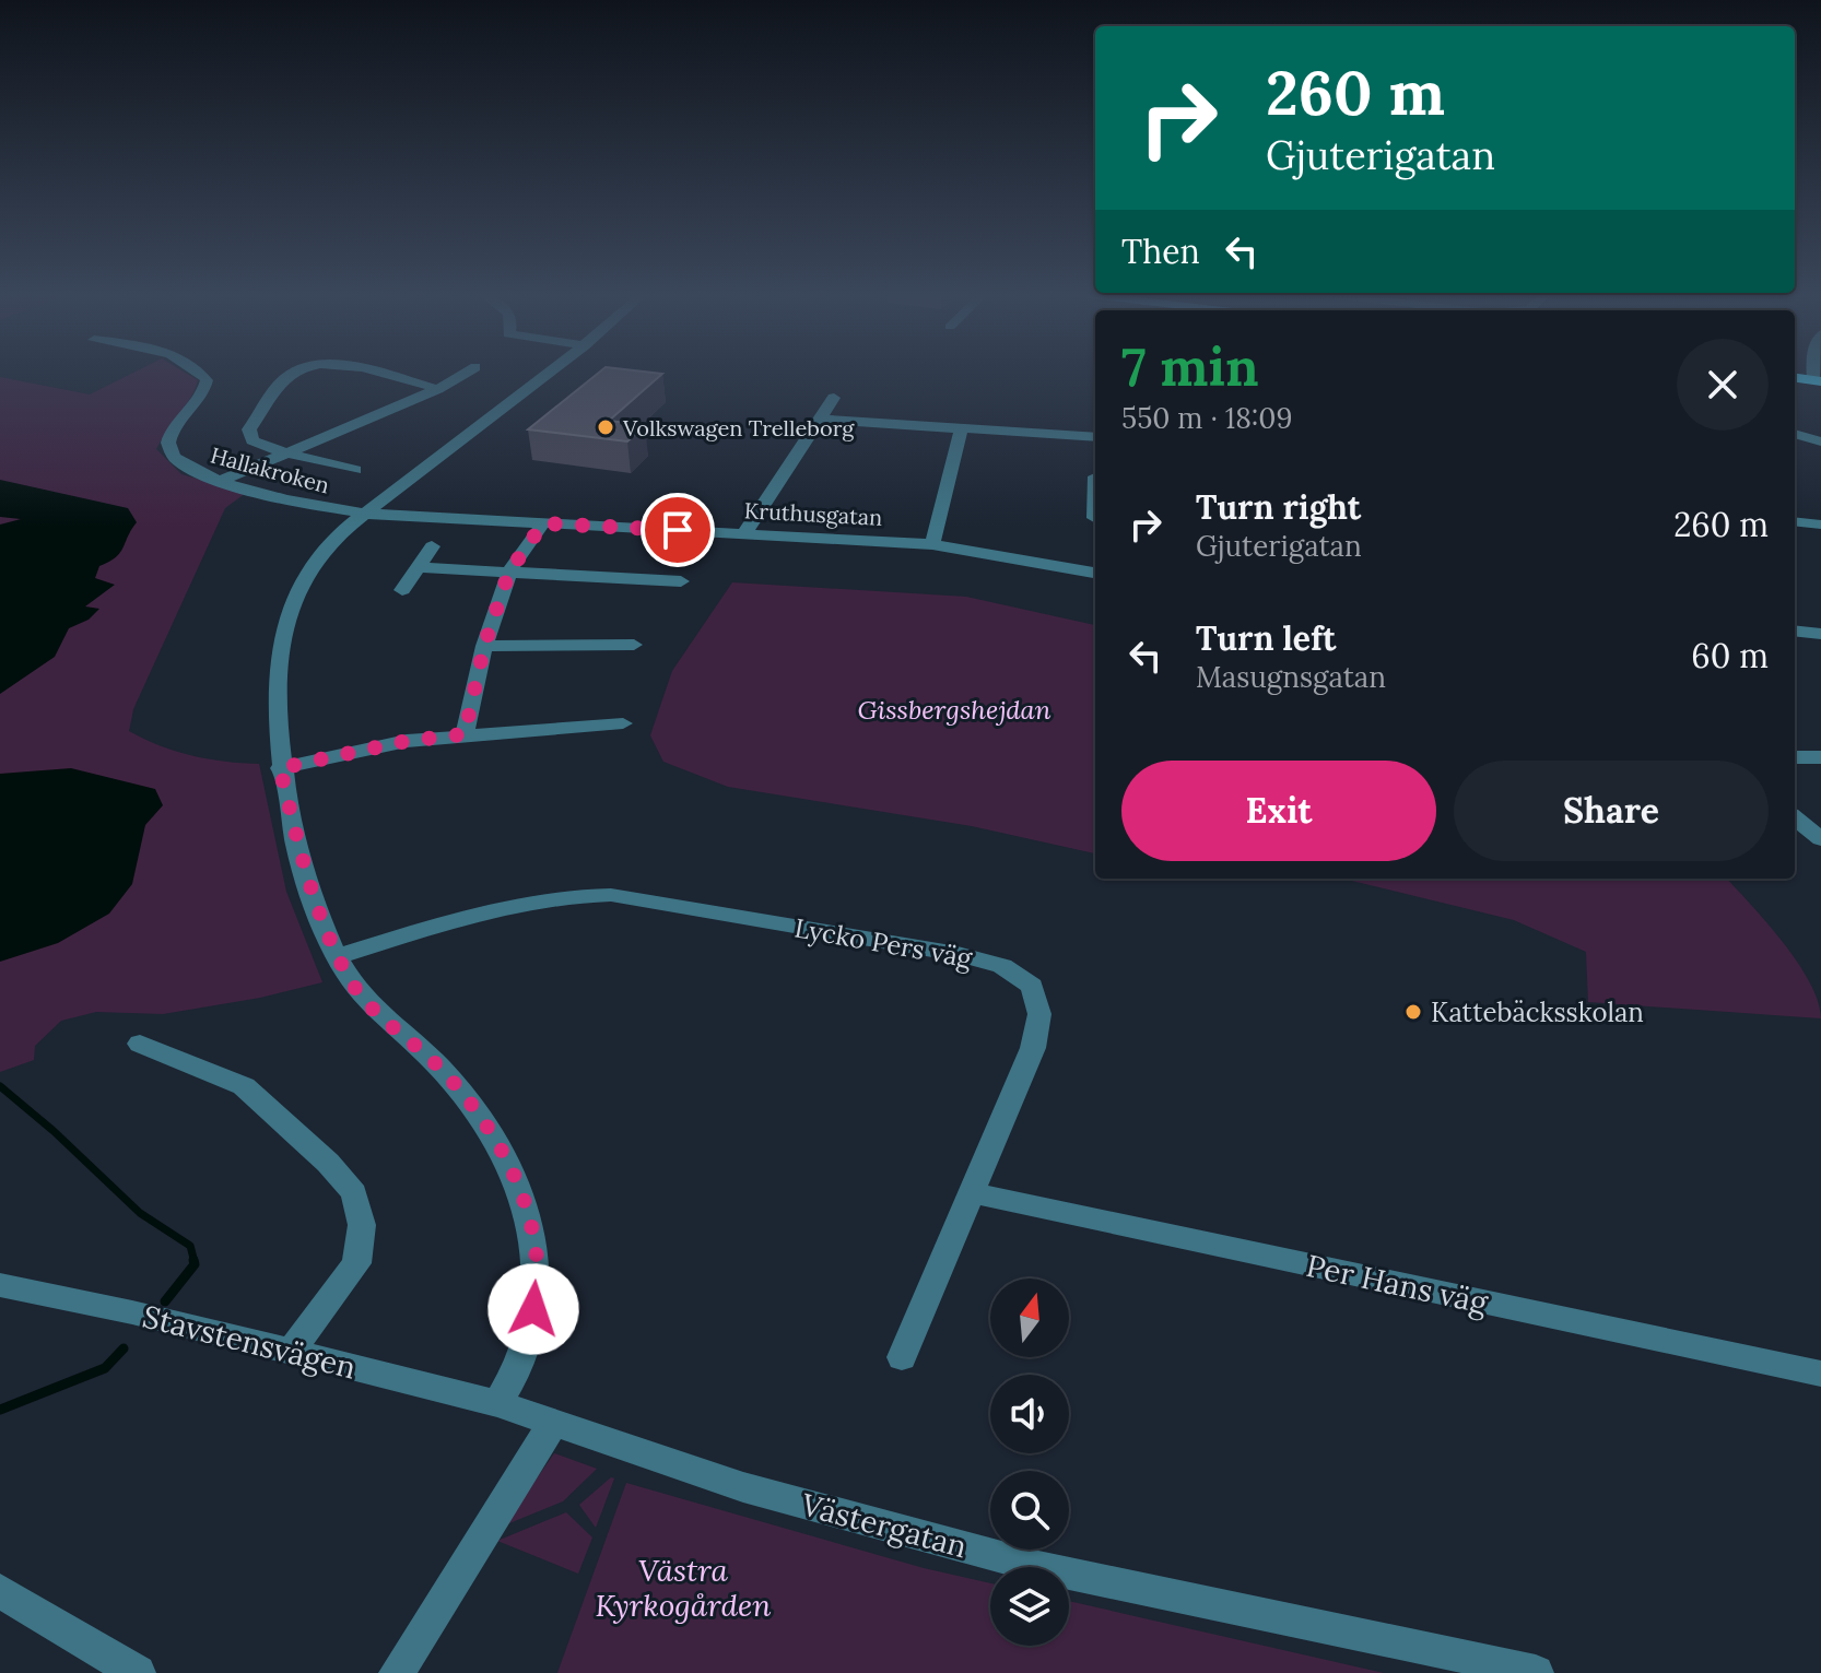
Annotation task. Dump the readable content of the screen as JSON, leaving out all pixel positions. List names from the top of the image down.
{
  "streets": {
    "street": [
      "Hallakroken",
      "Kruthusgatan",
      "Lycko Pers väg",
      "Per Hans väg",
      "Stavstensvägen",
      "Västergatan"
    ]
  },
  "crossings": [
    ["Hallakroken", "Kruthusgatan"],
    ["Lycko Pers väg", "Per Hans väg"],
    ["Stavstensvägen", "Västergatan"]
  ],
  "parks": ["Gissbergshejdan", "Västra Kyrkogården"],
  "places": ["Volkswagen Trelleborg", "Kattebäcksskolan"],
  "north": "top",
  "page": {
    "turn": ["260 m", "Gjuterigatan"],
    "then": "Then",
    "heading": ["7 min", "550 m · 18:09"],
    "list": [
      {
        "name": "Turn right",
        "note": "Gjuterigatan",
        "value": "260 m"
      },
      {
        "name": "Turn left",
        "note": "Masugnsgatan",
        "value": "60 m"
      }
    ],
    "buttons": ["Exit", "Share"]
  }
}
